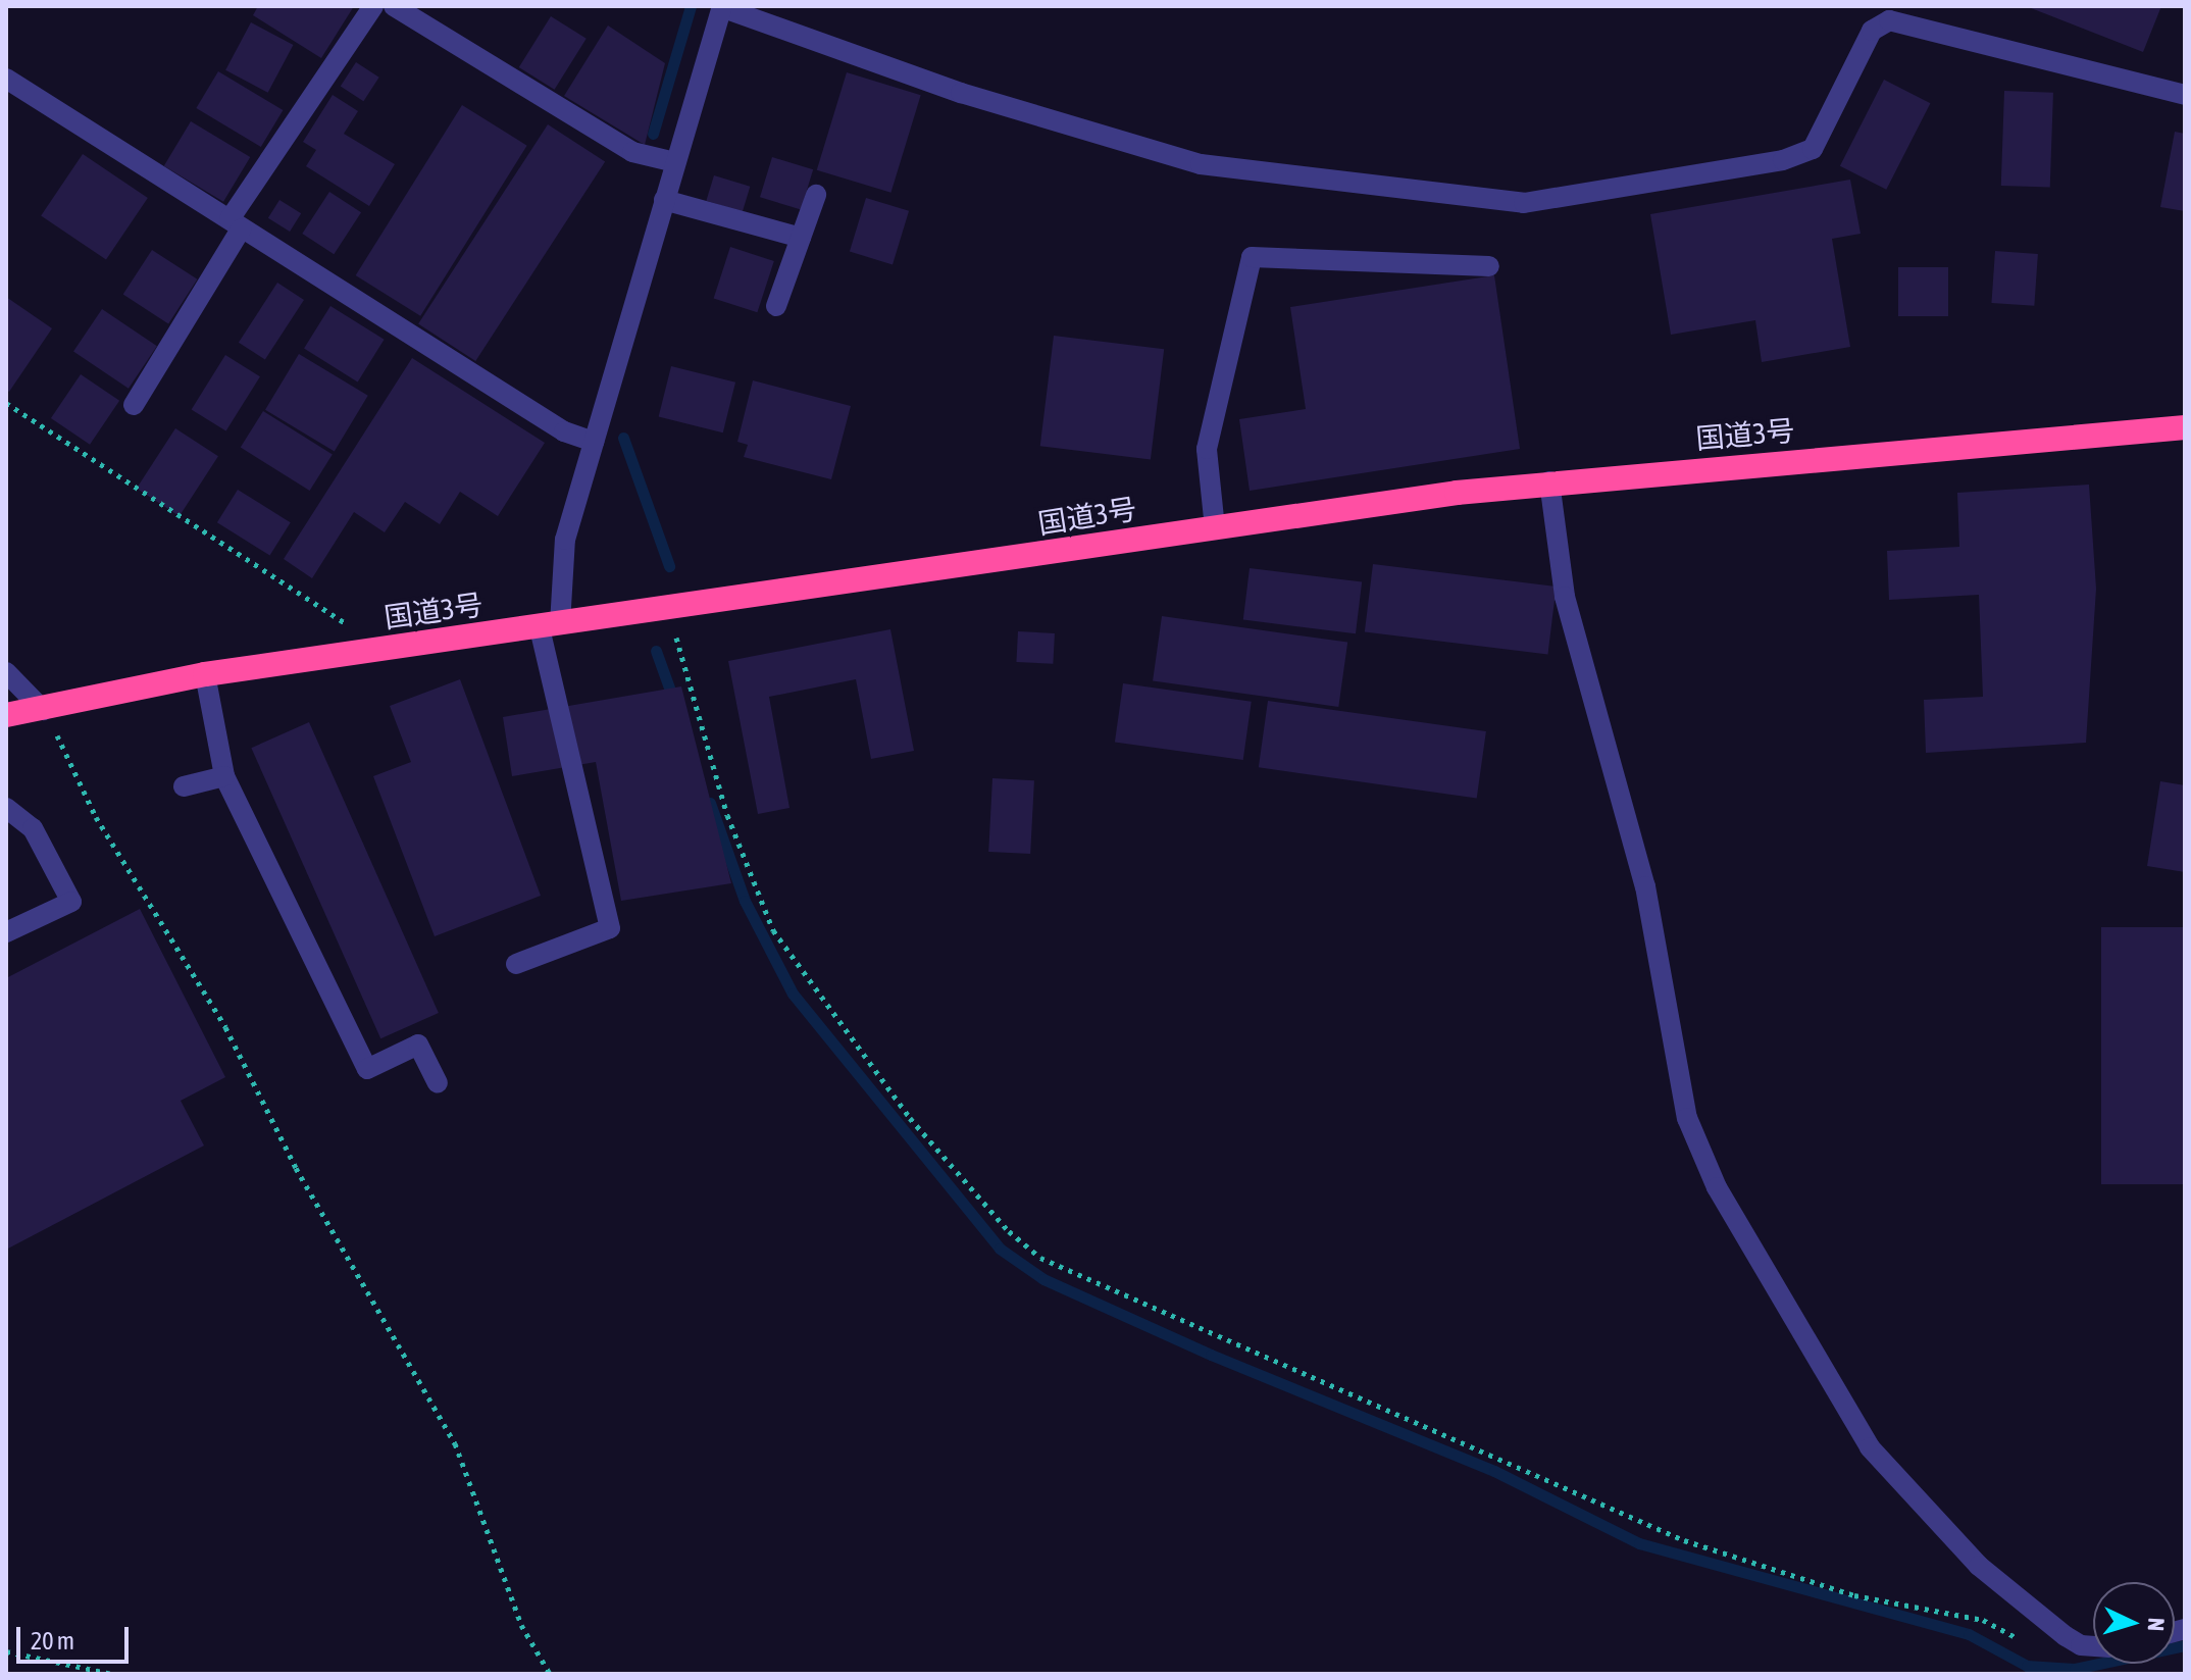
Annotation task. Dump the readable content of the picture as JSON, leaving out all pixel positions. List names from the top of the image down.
{
  "streets": {
    "highway": ["国道3号"]
  },
  "scale_bar": "20 m",
  "north": "right"
}
